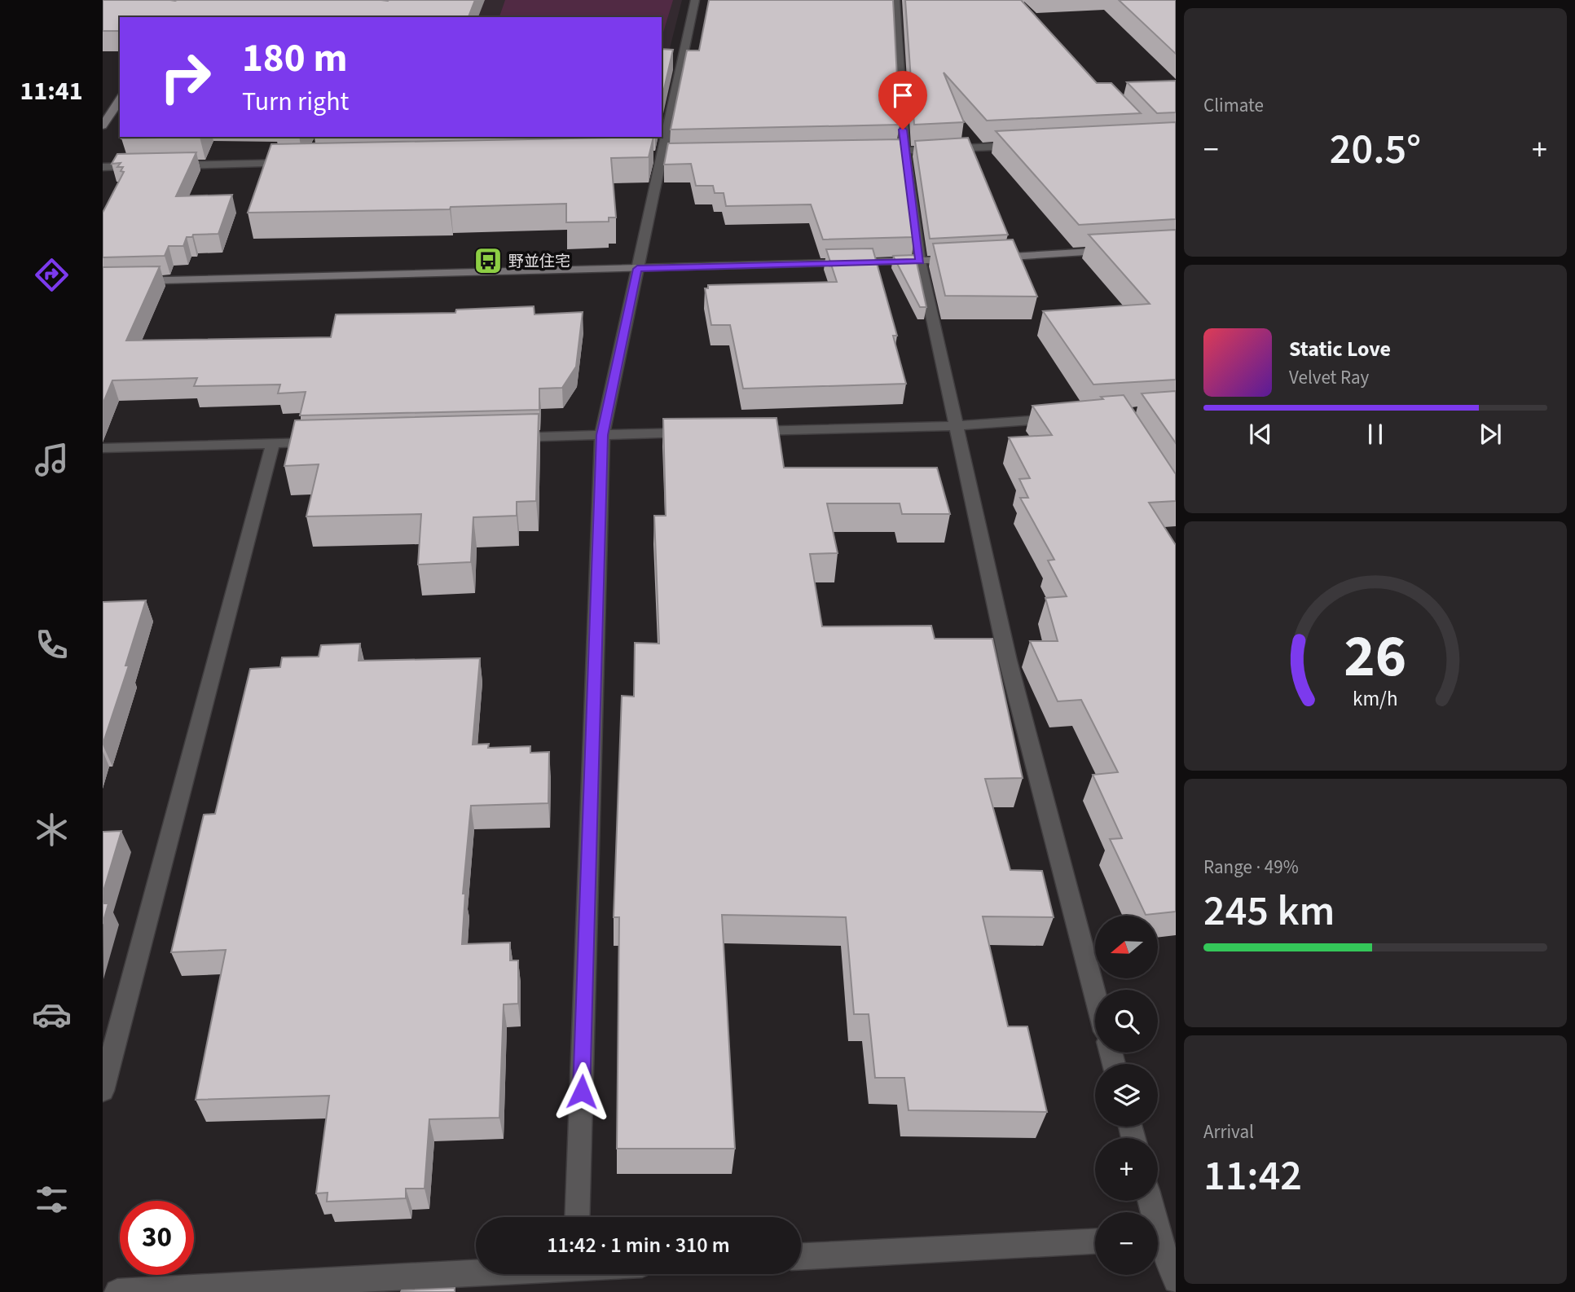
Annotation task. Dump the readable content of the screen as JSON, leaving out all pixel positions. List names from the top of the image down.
{
  "places": {
    "bus stop": ["野並住宅"]
  },
  "north": "left",
  "page": {
    "tabs": "11:41",
    "tile": [
      "Climate",
      ["Range · 49%", "245 km"],
      ["Arrival", "11:42"]
    ],
    "turn": ["180 m", "Turn right"],
    "heat": ["−", "20.5°", "+"],
    "song": ["Static Love", "Velvet Ray"],
    "map_buttons": ["+", "−"],
    "limit": "30",
    "trip": "11:42 · 1 min · 310 m",
    "gauge": ["26", "km/h"]
  }
}
